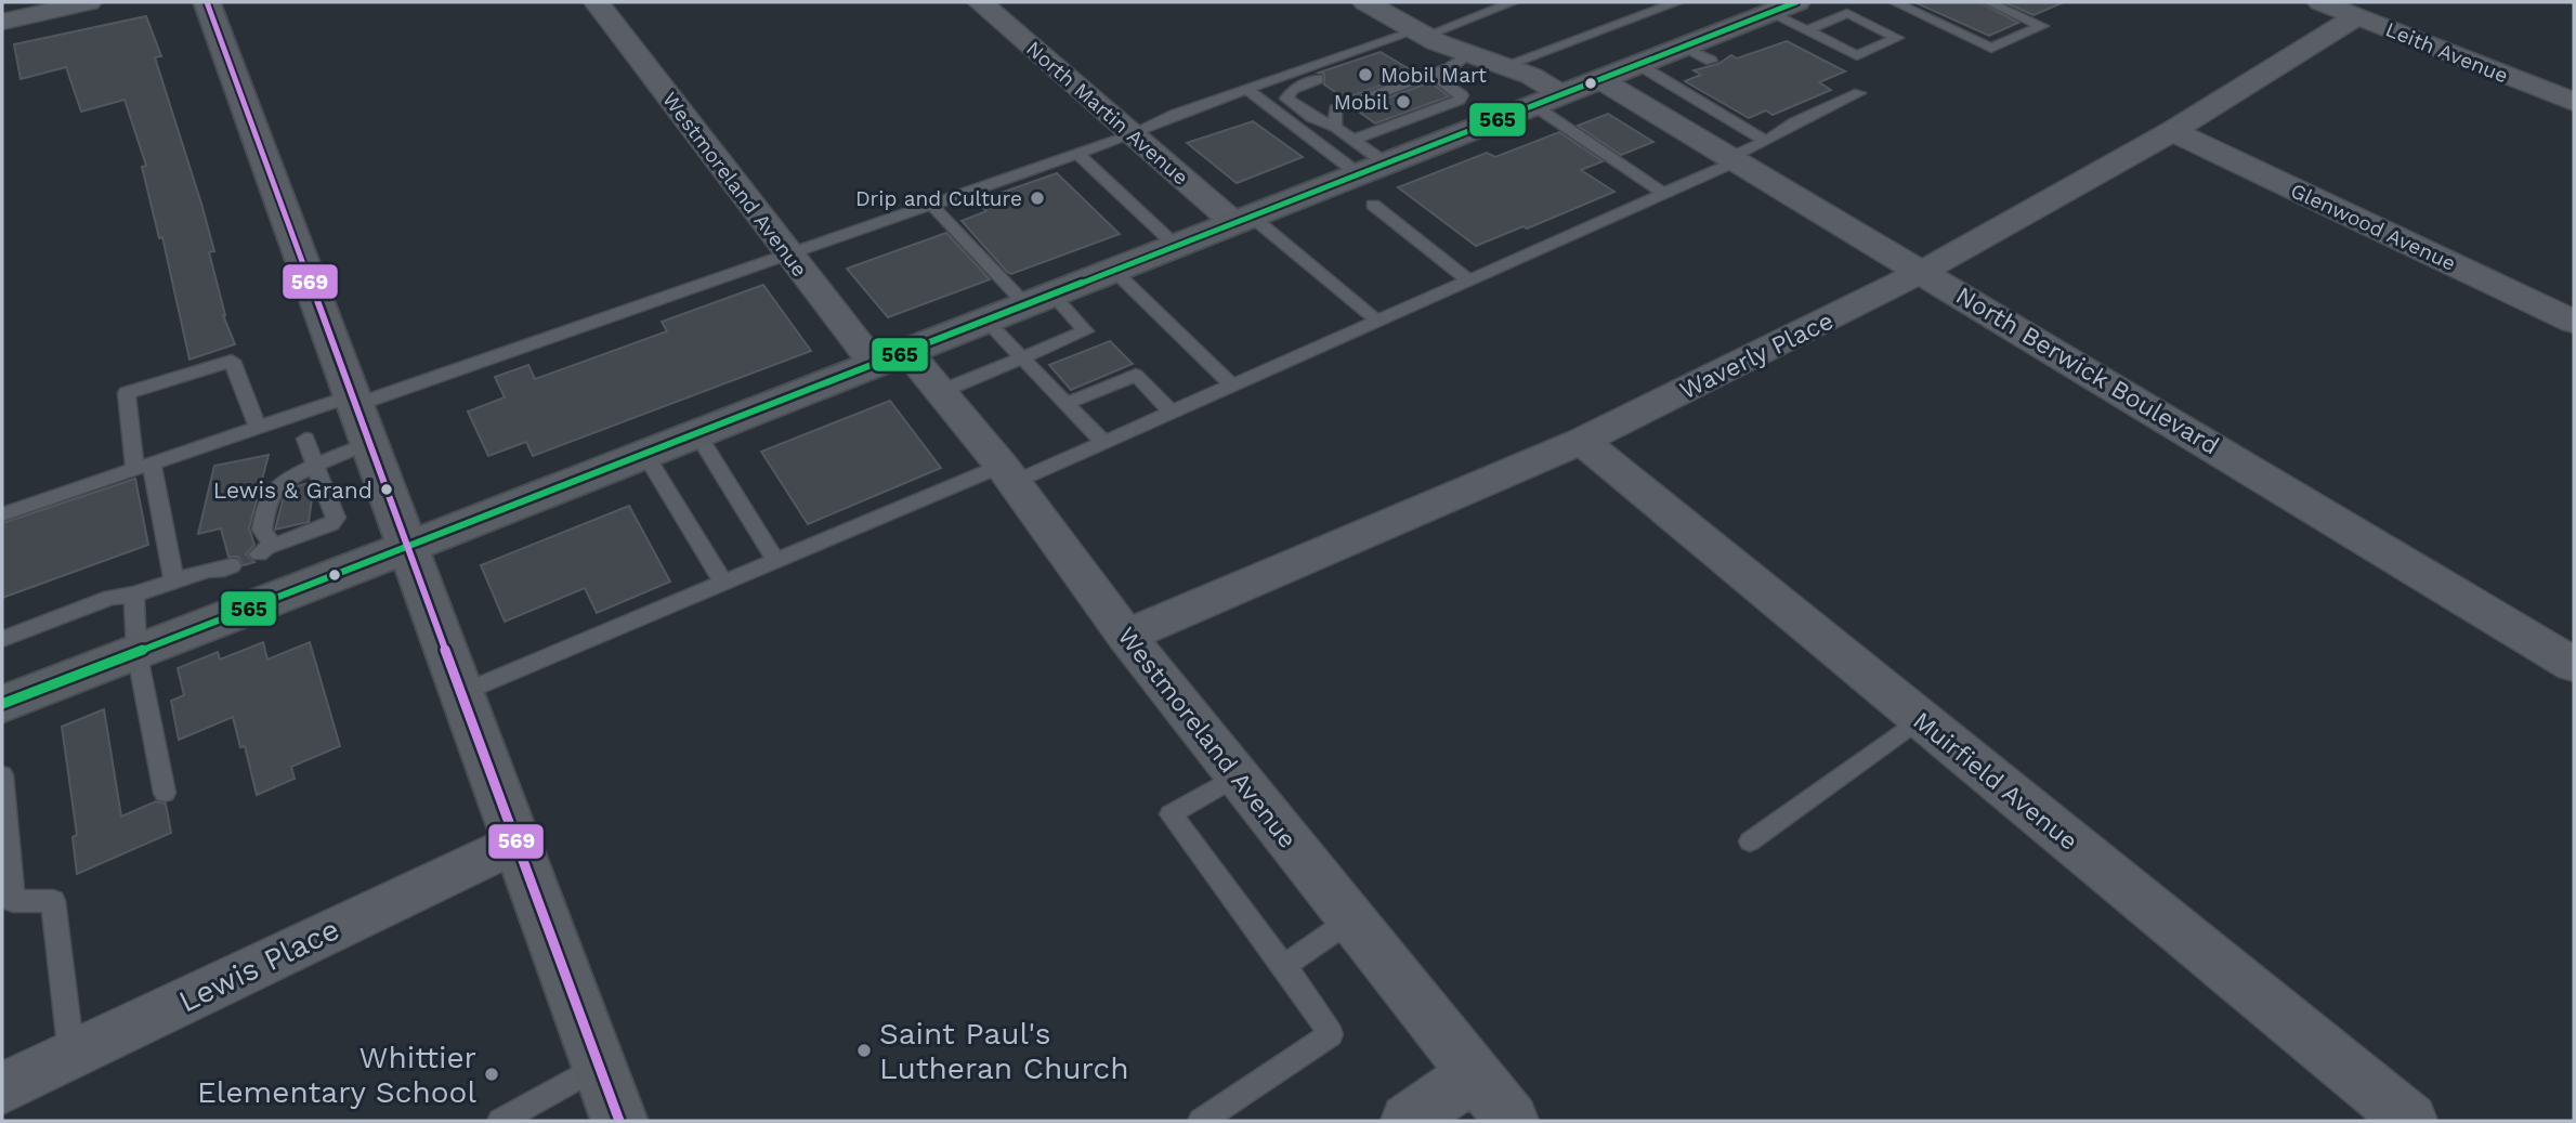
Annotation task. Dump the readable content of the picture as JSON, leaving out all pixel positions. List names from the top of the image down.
{
  "streets": {
    "street": [
      "Leith Avenue",
      "North Martin Avenue",
      "Westmoreland Avenue",
      "Glenwood Avenue",
      "Waverly Place",
      "North Berwick Boulevard",
      "Muirfield Avenue",
      "Lewis Place"
    ]
  },
  "crossings": [
    ["Leith Avenue", "Waverly Place"],
    ["Westmoreland Avenue", "Waverly Place"],
    ["Glenwood Avenue", "Waverly Place"],
    ["Waverly Place", "North Berwick Boulevard"],
    ["Waverly Place", "Muirfield Avenue"]
  ],
  "places": [
    "Mobil Mart",
    "Mobil",
    "Drip and Culture",
    "Lewis & Grand",
    "Saint Paul's Lutheran Church",
    "Whittier Elementary School"
  ],
  "lines": ["transit line 565", "transit line 569"]
}
